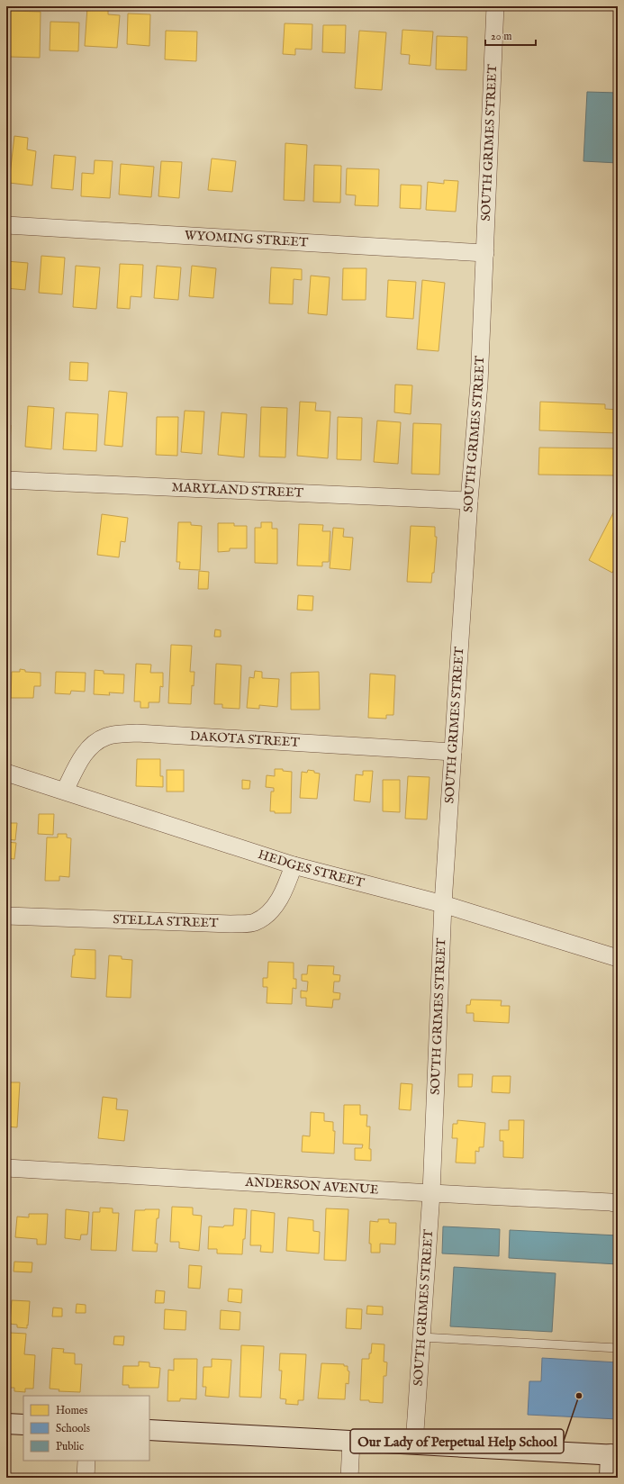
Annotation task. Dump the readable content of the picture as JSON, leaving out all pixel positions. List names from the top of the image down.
{
  "streets": {
    "street": [
      "SOUTH GRIMES STREET",
      "WYOMING STREET",
      "MARYLAND STREET",
      "DAKOTA STREET",
      "HEDGES STREET",
      "STELLA STREET",
      "ANDERSON AVENUE"
    ]
  },
  "crossings": [
    ["SOUTH GRIMES STREET", "WYOMING STREET"],
    ["SOUTH GRIMES STREET", "MARYLAND STREET"],
    ["SOUTH GRIMES STREET", "DAKOTA STREET"],
    ["SOUTH GRIMES STREET", "HEDGES STREET"],
    ["SOUTH GRIMES STREET", "ANDERSON AVENUE"],
    ["DAKOTA STREET", "HEDGES STREET"],
    ["HEDGES STREET", "STELLA STREET"]
  ],
  "places": ["Our Lady of Perpetual Help School"],
  "legend": ["Homes", "Schools", "Public"],
  "scale_bar": "20 m"
}
